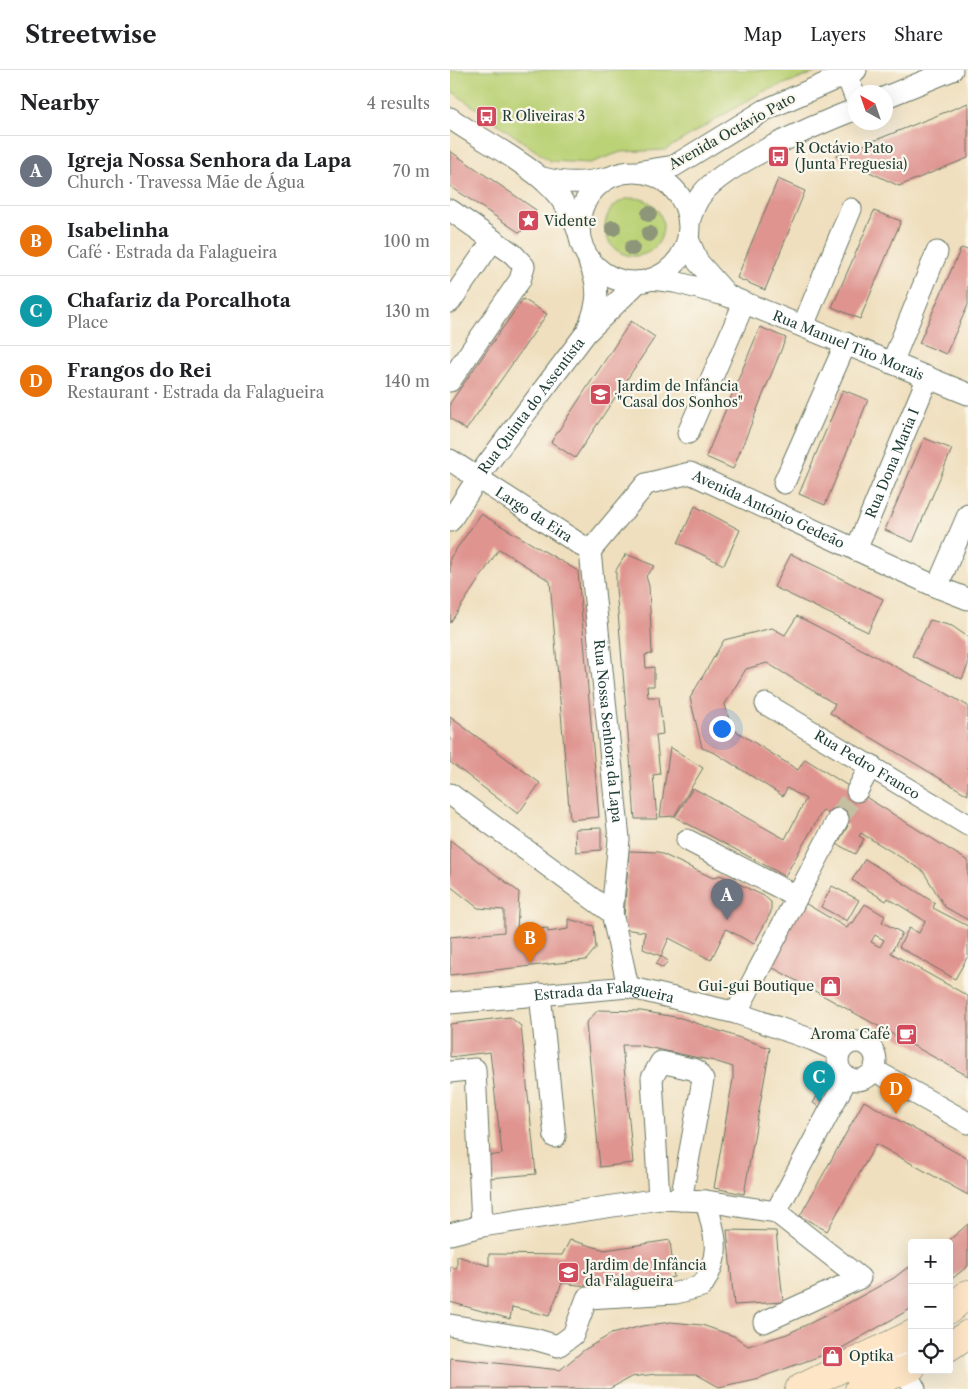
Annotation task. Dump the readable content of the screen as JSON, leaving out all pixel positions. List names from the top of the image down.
{
  "streets": {
    "street": [
      "Avenida Octávio Pato",
      "Rua Manuel Tito Morais",
      "Rua Quinta do Assentista",
      "Rua Dona Maria I",
      "Avenida António Gedeão",
      "Largo da Eira",
      "Rua Nossa Senhora da Lapa",
      "Rua Pedro Franco",
      "Estrada da Falagueira"
    ]
  },
  "crossings": [
    ["Avenida Octávio Pato", "Rua Manuel Tito Morais"],
    ["Avenida Octávio Pato", "Rua Quinta do Assentista"],
    ["Rua Manuel Tito Morais", "Rua Quinta do Assentista"],
    ["Rua Manuel Tito Morais", "Rua Dona Maria I"],
    ["Rua Quinta do Assentista", "Largo da Eira"],
    ["Rua Dona Maria I", "Avenida António Gedeão"],
    ["Avenida António Gedeão", "Largo da Eira"],
    ["Avenida António Gedeão", "Rua Nossa Senhora da Lapa"],
    ["Largo da Eira", "Rua Nossa Senhora da Lapa"],
    ["Rua Nossa Senhora da Lapa", "Estrada da Falagueira"]
  ],
  "places": {
    "bus stop": ["R Oliveiras 3", "R Octávio Pato (Junta Freguesia)"],
    "place": ["Vidente"],
    "school or university": ["Jardim de Infância \"Casal dos Sonhos\"", "Jardim de Infância da Falagueira"],
    "shop": ["Gui-gui Boutique", "Optika"],
    "cafe": ["Aroma Café"]
  },
  "north": "top left",
  "page": {
    "header": "Streetwise",
    "nav": ["Map", "Layers", "Share"],
    "heading": ["Nearby", "4 results"],
    "list": [
      {
        "mark": "A",
        "name": "Igreja Nossa Senhora da Lapa",
        "note": "Church · Travessa Mãe de Água",
        "value": "70 m"
      },
      {
        "mark": "B",
        "name": "Isabelinha",
        "note": "Café · Estrada da Falagueira",
        "value": "100 m"
      },
      {
        "mark": "C",
        "name": "Chafariz da Porcalhota",
        "note": "Place",
        "value": "130 m"
      },
      {
        "mark": "D",
        "name": "Frangos do Rei",
        "note": "Restaurant · Estrada da Falagueira",
        "value": "140 m"
      }
    ],
    "pins": [
      "A",
      "B",
      "C",
      "D"
    ],
    "map_buttons": ["+", "−"]
  }
}
